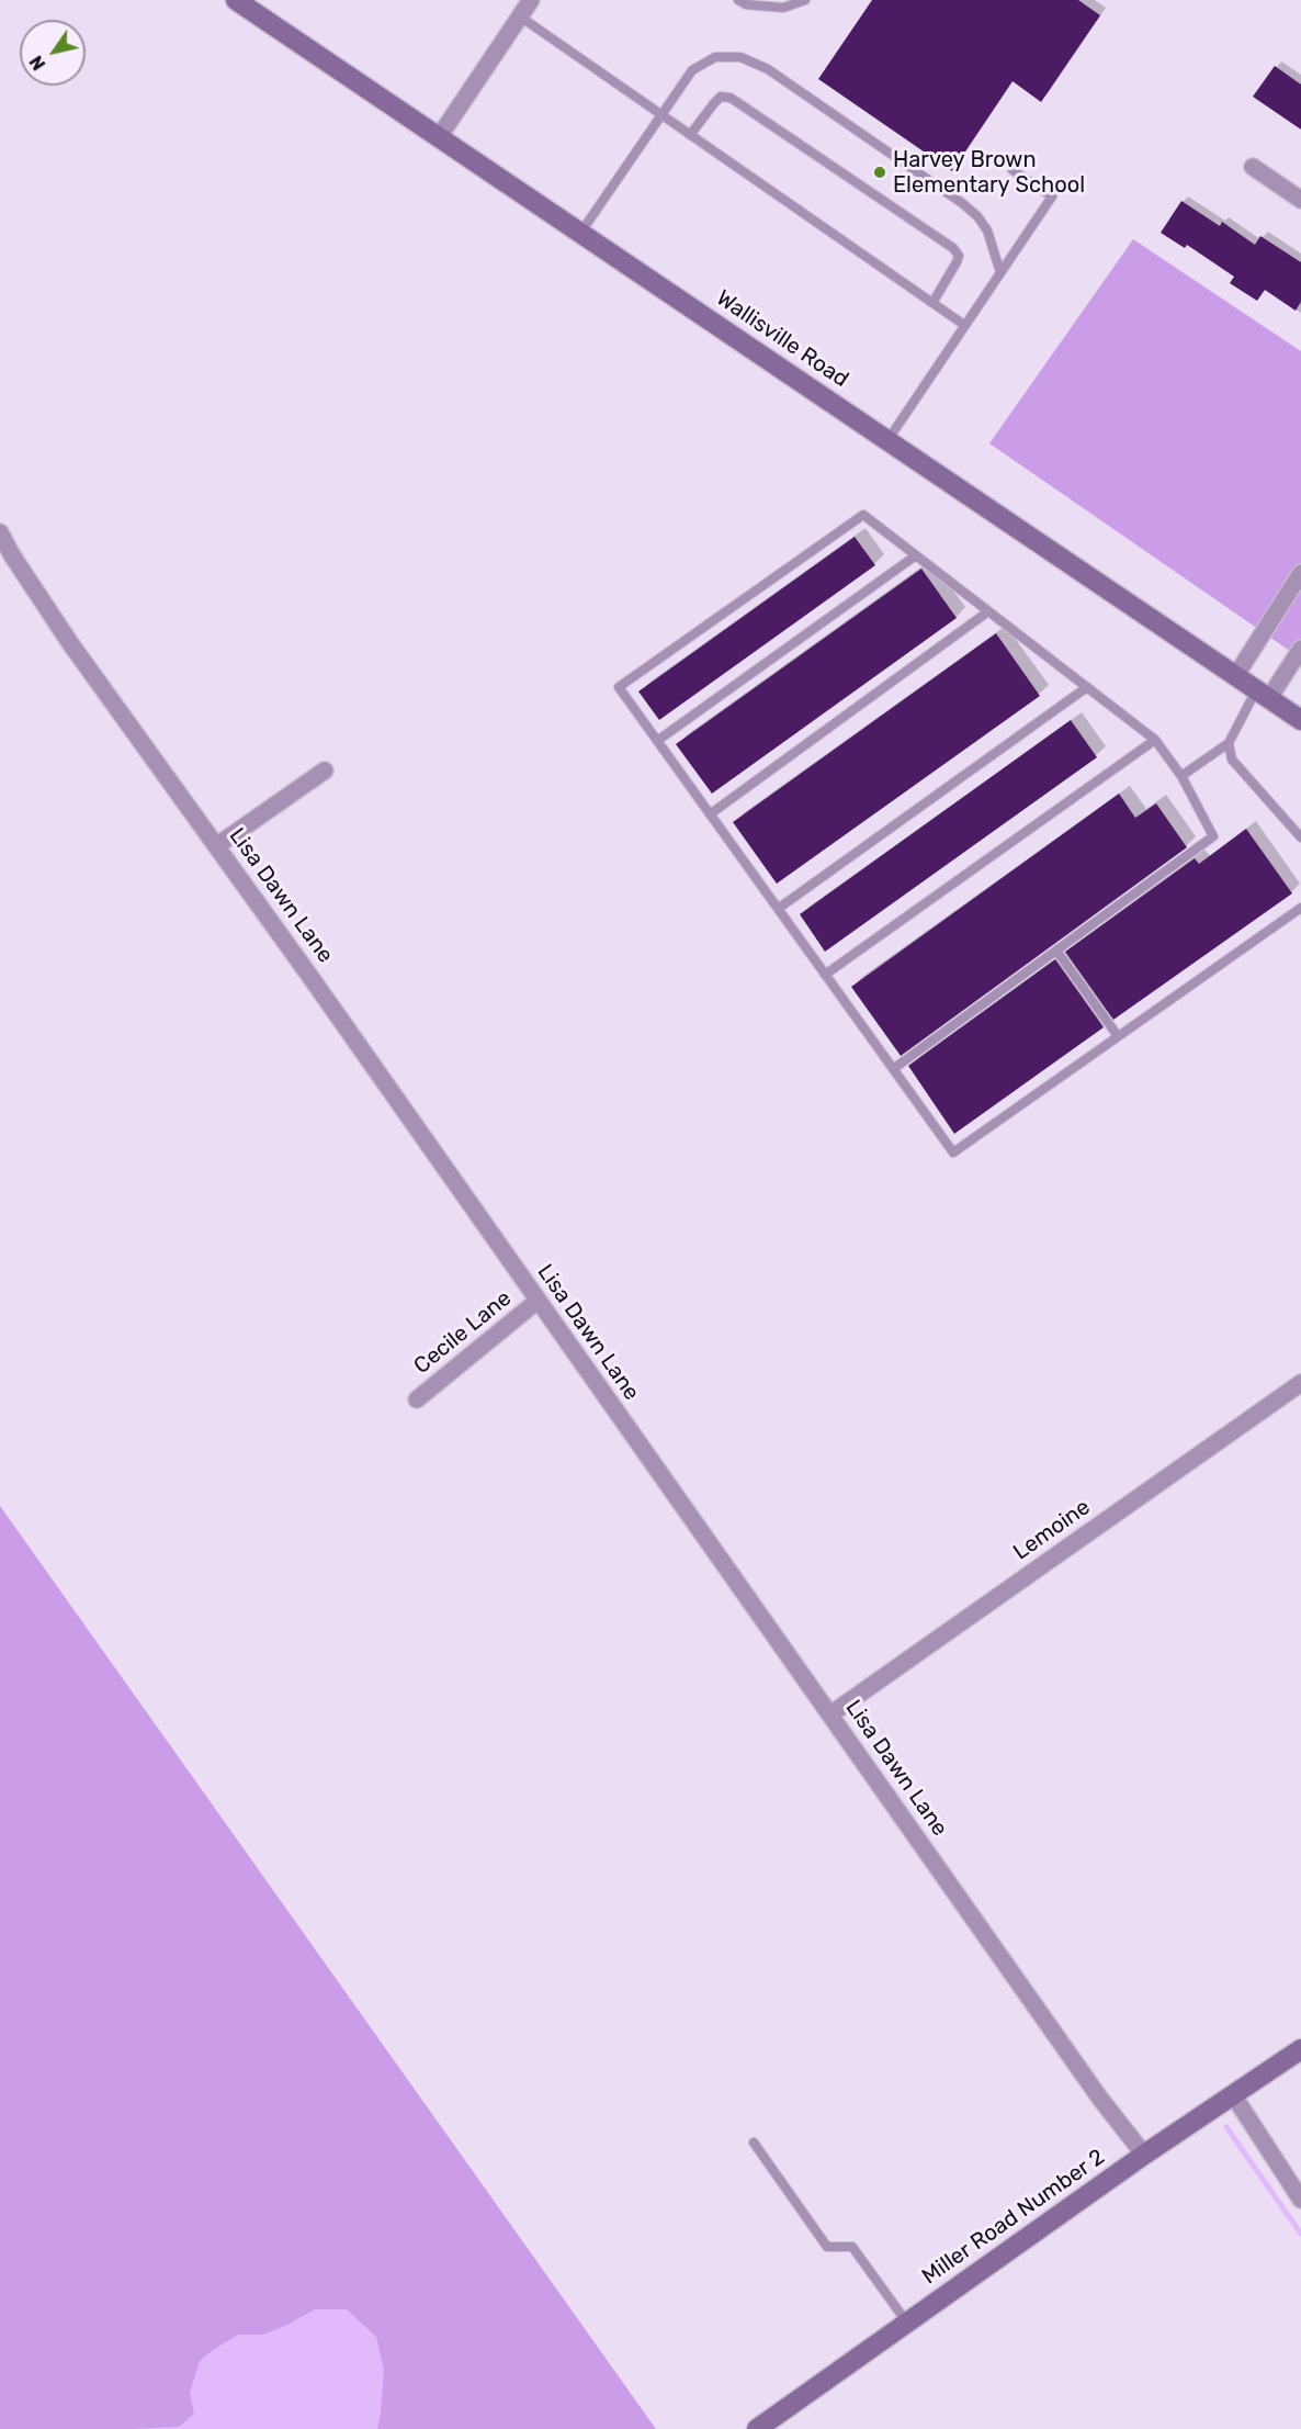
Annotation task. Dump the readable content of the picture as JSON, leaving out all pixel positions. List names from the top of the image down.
{
  "streets": {
    "main road": ["Wallisville Road", "Miller Road Number 2"],
    "street": ["Lisa Dawn Lane", "Cecile Lane", "Lemoine"]
  },
  "crossings": [
    ["Lisa Dawn Lane", "Cecile Lane"],
    ["Lisa Dawn Lane", "Lemoine"],
    ["Lisa Dawn Lane", "Miller Road Number 2"]
  ],
  "places": ["Harvey Brown Elementary School"],
  "north": "bottom left"
}
